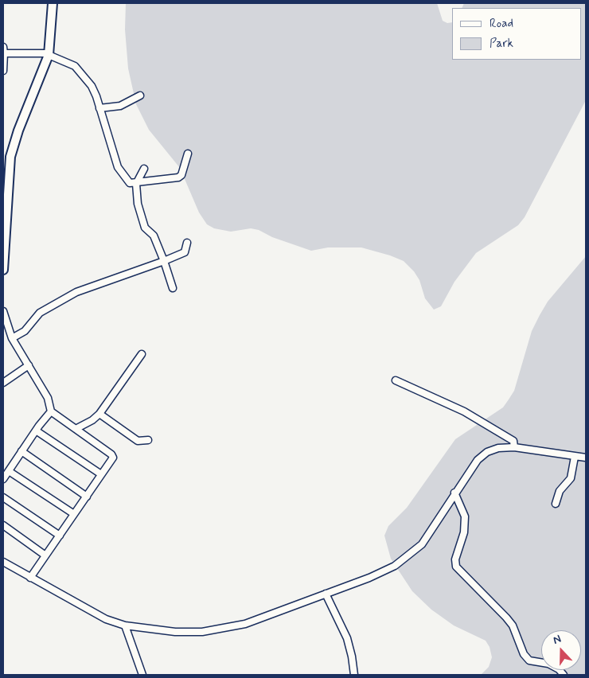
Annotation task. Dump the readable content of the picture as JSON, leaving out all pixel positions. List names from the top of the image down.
{
  "legend": ["Road", "Park"],
  "north": "top"
}
